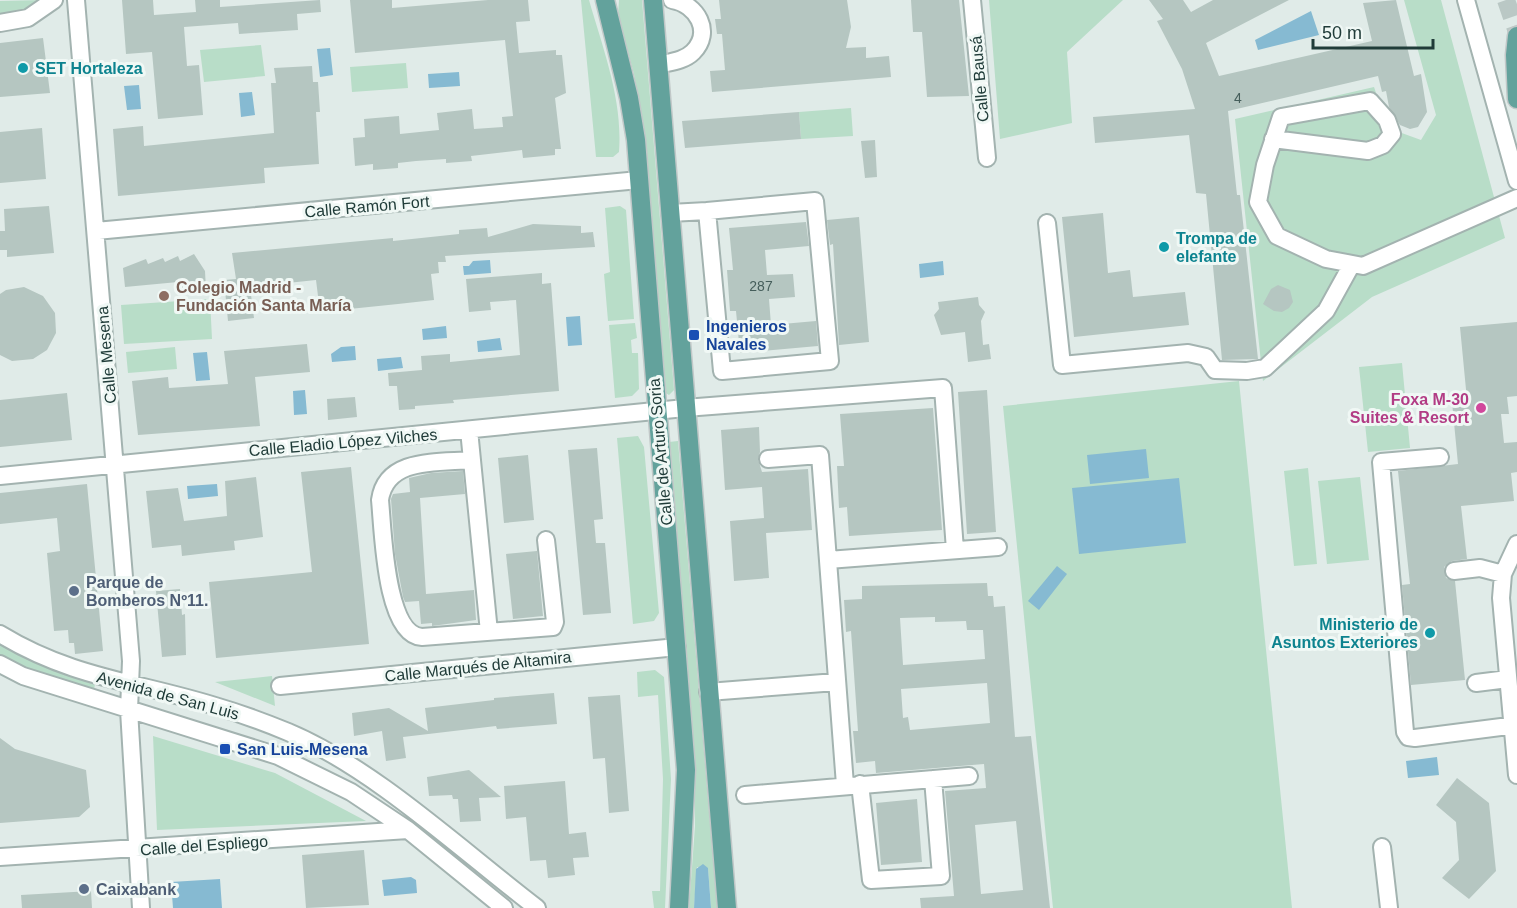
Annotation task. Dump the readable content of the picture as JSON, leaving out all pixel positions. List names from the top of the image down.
{
  "streets": {
    "main road": ["Calle de Arturo Soria"],
    "street": [
      "Calle Bausá",
      "Calle Ramón Fort",
      "Calle Mesena",
      "Calle Eladio López Vilches",
      "Calle Marqués de Altamira",
      "Avenida de San Luis",
      "Calle del Espliego"
    ]
  },
  "crossings": [
    ["Calle Ramón Fort", "Calle Mesena"],
    ["Calle Ramón Fort", "Calle de Arturo Soria"],
    ["Calle Mesena", "Calle Eladio López Vilches"],
    ["Calle Mesena", "Avenida de San Luis"],
    ["Calle Mesena", "Calle del Espliego"],
    ["Calle Eladio López Vilches", "Calle de Arturo Soria"],
    ["Calle de Arturo Soria", "Calle Marqués de Altamira"],
    ["Avenida de San Luis", "Calle del Espliego"]
  ],
  "places": {
    "other": [
      "SET Hortaleza",
      "Trompa de elefante",
      "Colegio Madrid - Fundación Santa María",
      "Foxa M-30 Suites & Resort",
      "Parque de Bomberos Nº11.",
      "Ministerio de Asuntos Exteriores",
      "Caixabank"
    ],
    "transit": ["Ingenieros Navales", "San Luis-Mesena"]
  },
  "house_numbers": ["4", "287"],
  "scale_bar": "50 m"
}
